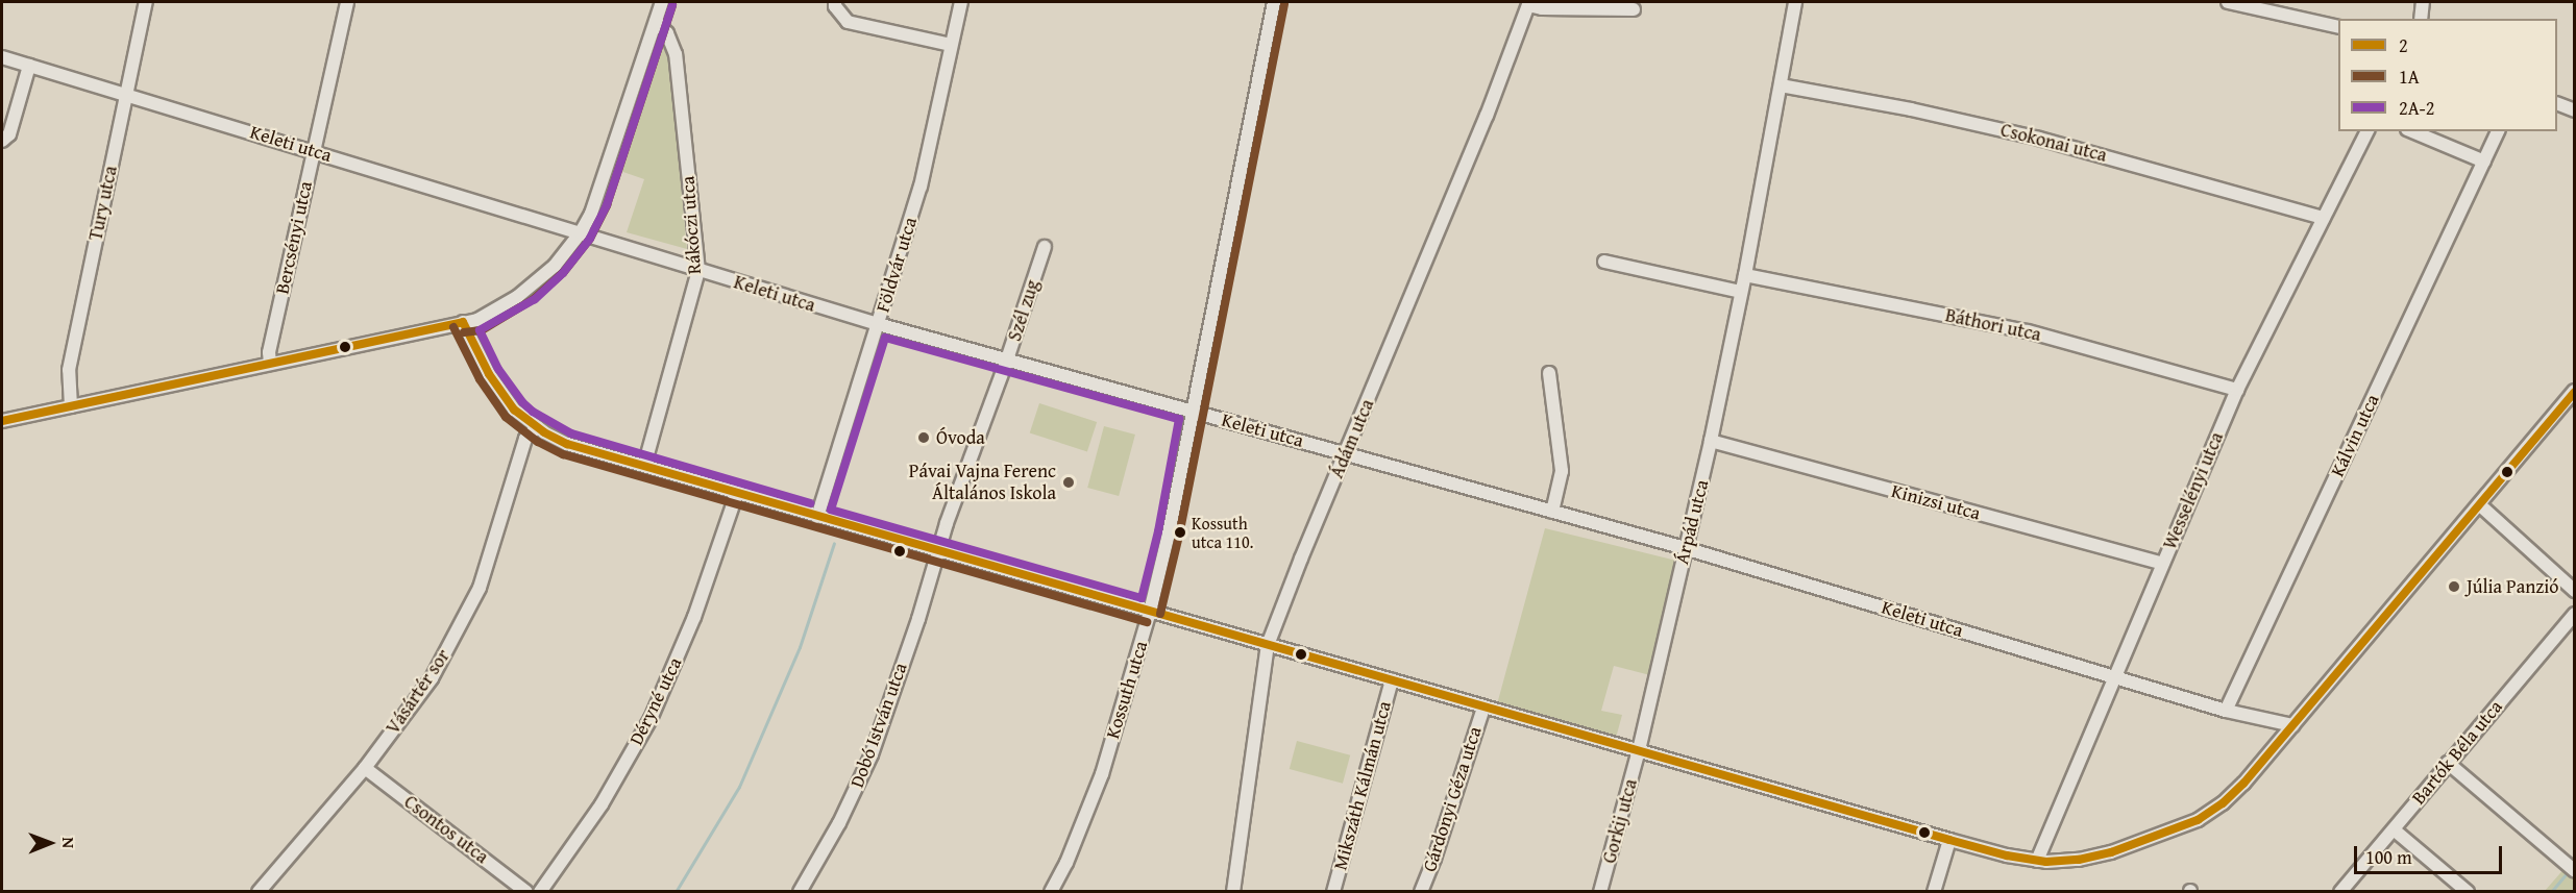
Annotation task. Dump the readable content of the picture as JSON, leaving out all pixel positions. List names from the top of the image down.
{
  "streets": {
    "street": [
      "Csokonai utca",
      "Keleti utca",
      "Tury utca",
      "Rákóczi utca",
      "Bercsényi utca",
      "Földvár utca",
      "Szél zug",
      "Báthori utca",
      "Kálvin utca",
      "Ádám utca",
      "Wesselényi utca",
      "Kinizsi utca",
      "Árpád utca",
      "Kossuth utca",
      "Vásártér sor",
      "Déryné utca",
      "Dobó István utca",
      "Bartók Béla utca",
      "Mikszáth Kálmán utca",
      "Gárdonyi Géza utca",
      "Gorkij utca",
      "Csontos utca"
    ]
  },
  "crossings": [
    ["Csokonai utca", "Wesselényi utca"],
    ["Csokonai utca", "Árpád utca"],
    ["Keleti utca", "Tury utca"],
    ["Keleti utca", "Rákóczi utca"],
    ["Keleti utca", "Bercsényi utca"],
    ["Keleti utca", "Földvár utca"],
    ["Keleti utca", "Szél zug"],
    ["Keleti utca", "Kálvin utca"],
    ["Keleti utca", "Ádám utca"],
    ["Keleti utca", "Wesselényi utca"],
    ["Keleti utca", "Árpád utca"],
    ["Keleti utca", "Kossuth utca"],
    ["Szél zug", "Dobó István utca"],
    ["Báthori utca", "Wesselényi utca"],
    ["Báthori utca", "Árpád utca"],
    ["Wesselényi utca", "Kinizsi utca"],
    ["Kinizsi utca", "Árpád utca"],
    ["Árpád utca", "Gorkij utca"],
    ["Vásártér sor", "Csontos utca"]
  ],
  "places": [
    "Óvoda",
    "Pávai Vajna Ferenc Általános Iskola",
    "Kossuth utca 110.",
    "Júlia Panzió"
  ],
  "lines": ["transit line 1A", "transit line 2A-2", "transit line 2"],
  "legend": ["2", "1A", "2A-2"],
  "scale_bar": "100 m",
  "north": "right"
}
